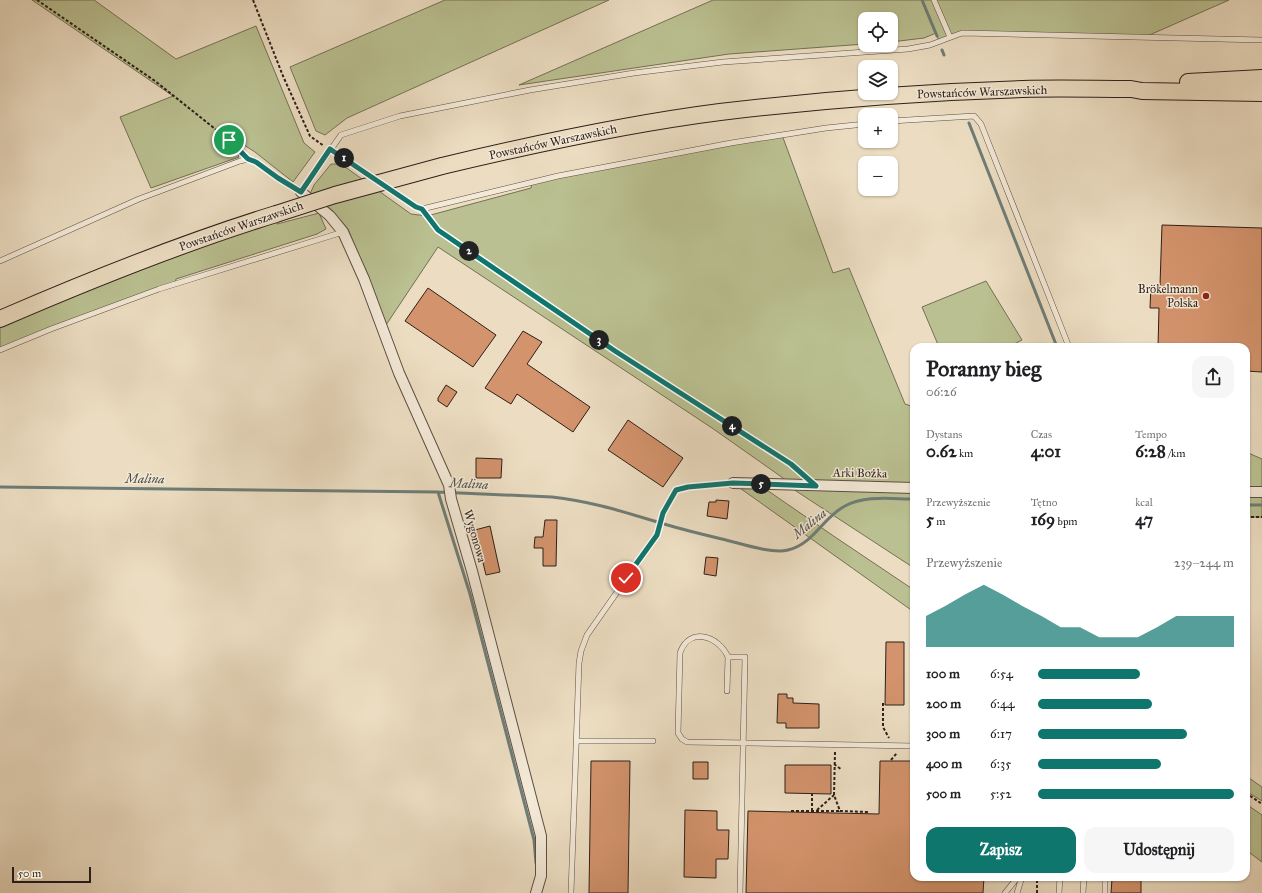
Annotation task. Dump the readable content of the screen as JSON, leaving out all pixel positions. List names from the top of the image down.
{
  "streets": {
    "main road": ["Powstańców Warszawskich"],
    "street": ["Arki Bożka", "Wygonowa"]
  },
  "water": ["Malina"],
  "places": ["Brökelmann Polska"],
  "scale_bar": "50 m",
  "page": {
    "map_buttons": ["+", "−"],
    "pins": [
      "1",
      "2",
      "3",
      "4",
      "5"
    ],
    "heading": ["Poranny bieg", "06:26"],
    "stats": [
      ["Dystans", "0.62 km"],
      ["Czas", "4:01"],
      ["Tempo", "6:28 /km"],
      ["Przewyższenie", "5 m"],
      ["Tętno", "169 bpm"],
      ["kcal", "47"]
    ],
    "chart": ["Przewyższenie", "239–244 m"],
    "list": [
      {
        "name": "100 m",
        "note": "6:54"
      },
      {
        "name": "200 m",
        "note": "6:44"
      },
      {
        "name": "300 m",
        "note": "6:17"
      },
      {
        "name": "400 m",
        "note": "6:35"
      },
      {
        "name": "500 m",
        "note": "5:52"
      }
    ],
    "buttons": ["Zapisz", "Udostępnij"],
    "scale": "50 m"
  }
}
